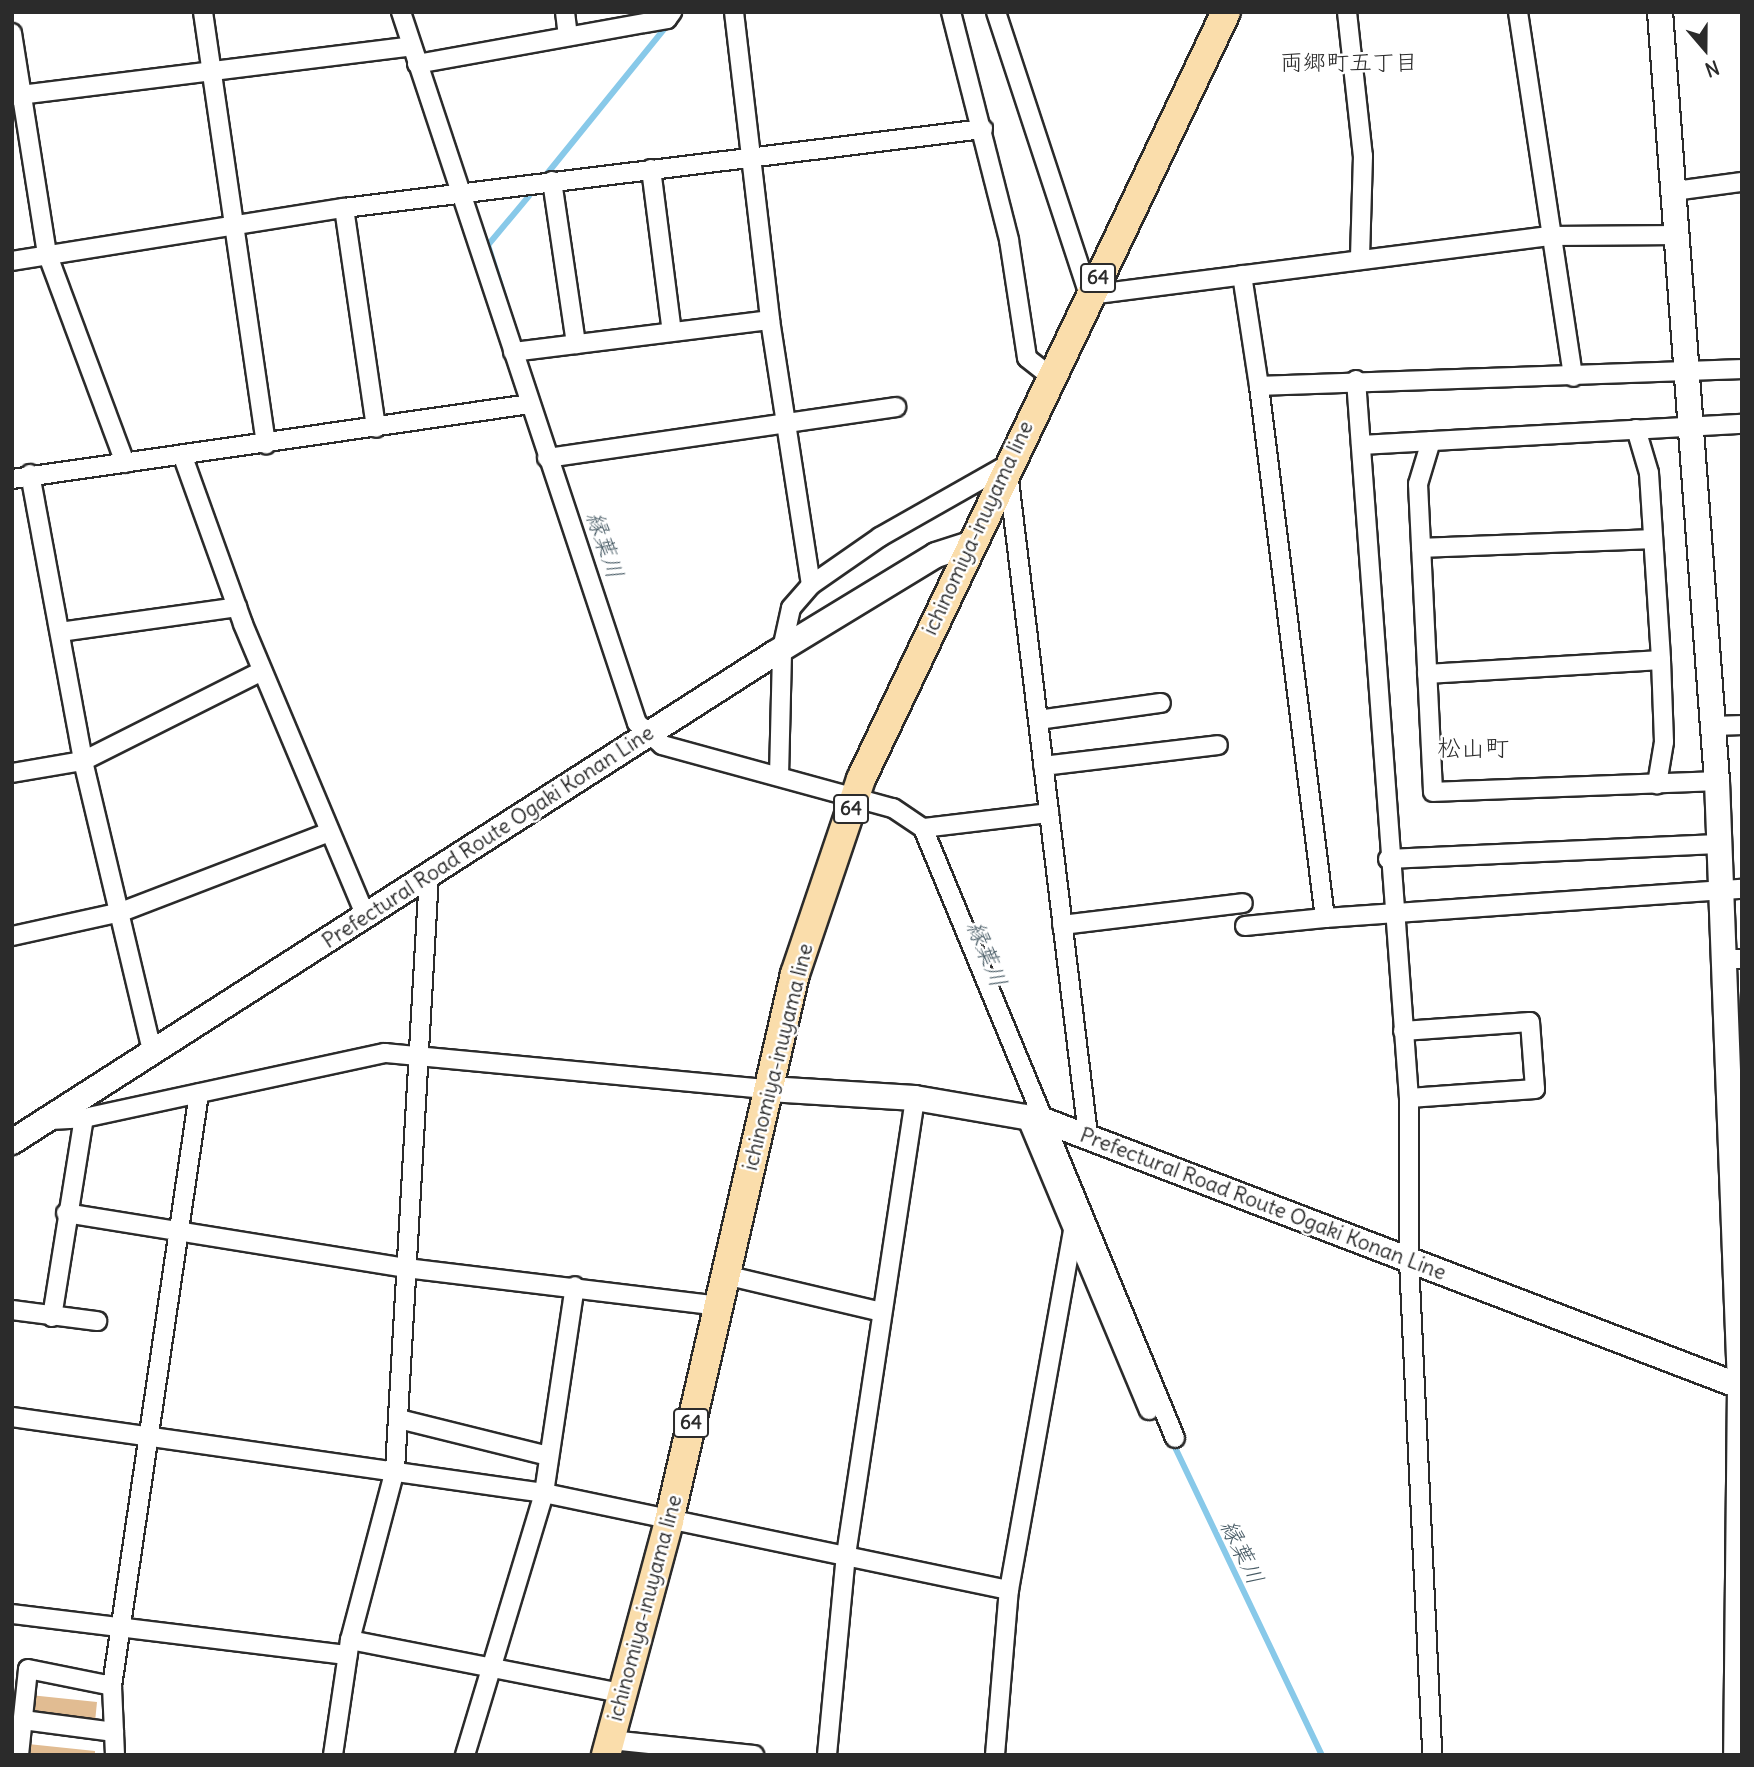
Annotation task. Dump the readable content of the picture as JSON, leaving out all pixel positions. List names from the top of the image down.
{
  "streets": {
    "main road": ["64", "ichinomiya-inuyama line", "Prefectural Road Route Ogaki Konan Line"]
  },
  "crossings": [
    ["ichinomiya-inuyama line", "Prefectural Road Route Ogaki Konan Line"]
  ],
  "districts": ["両郷町五丁目", "松山町"],
  "water": ["縁葉川"],
  "north": "bottom"
}
